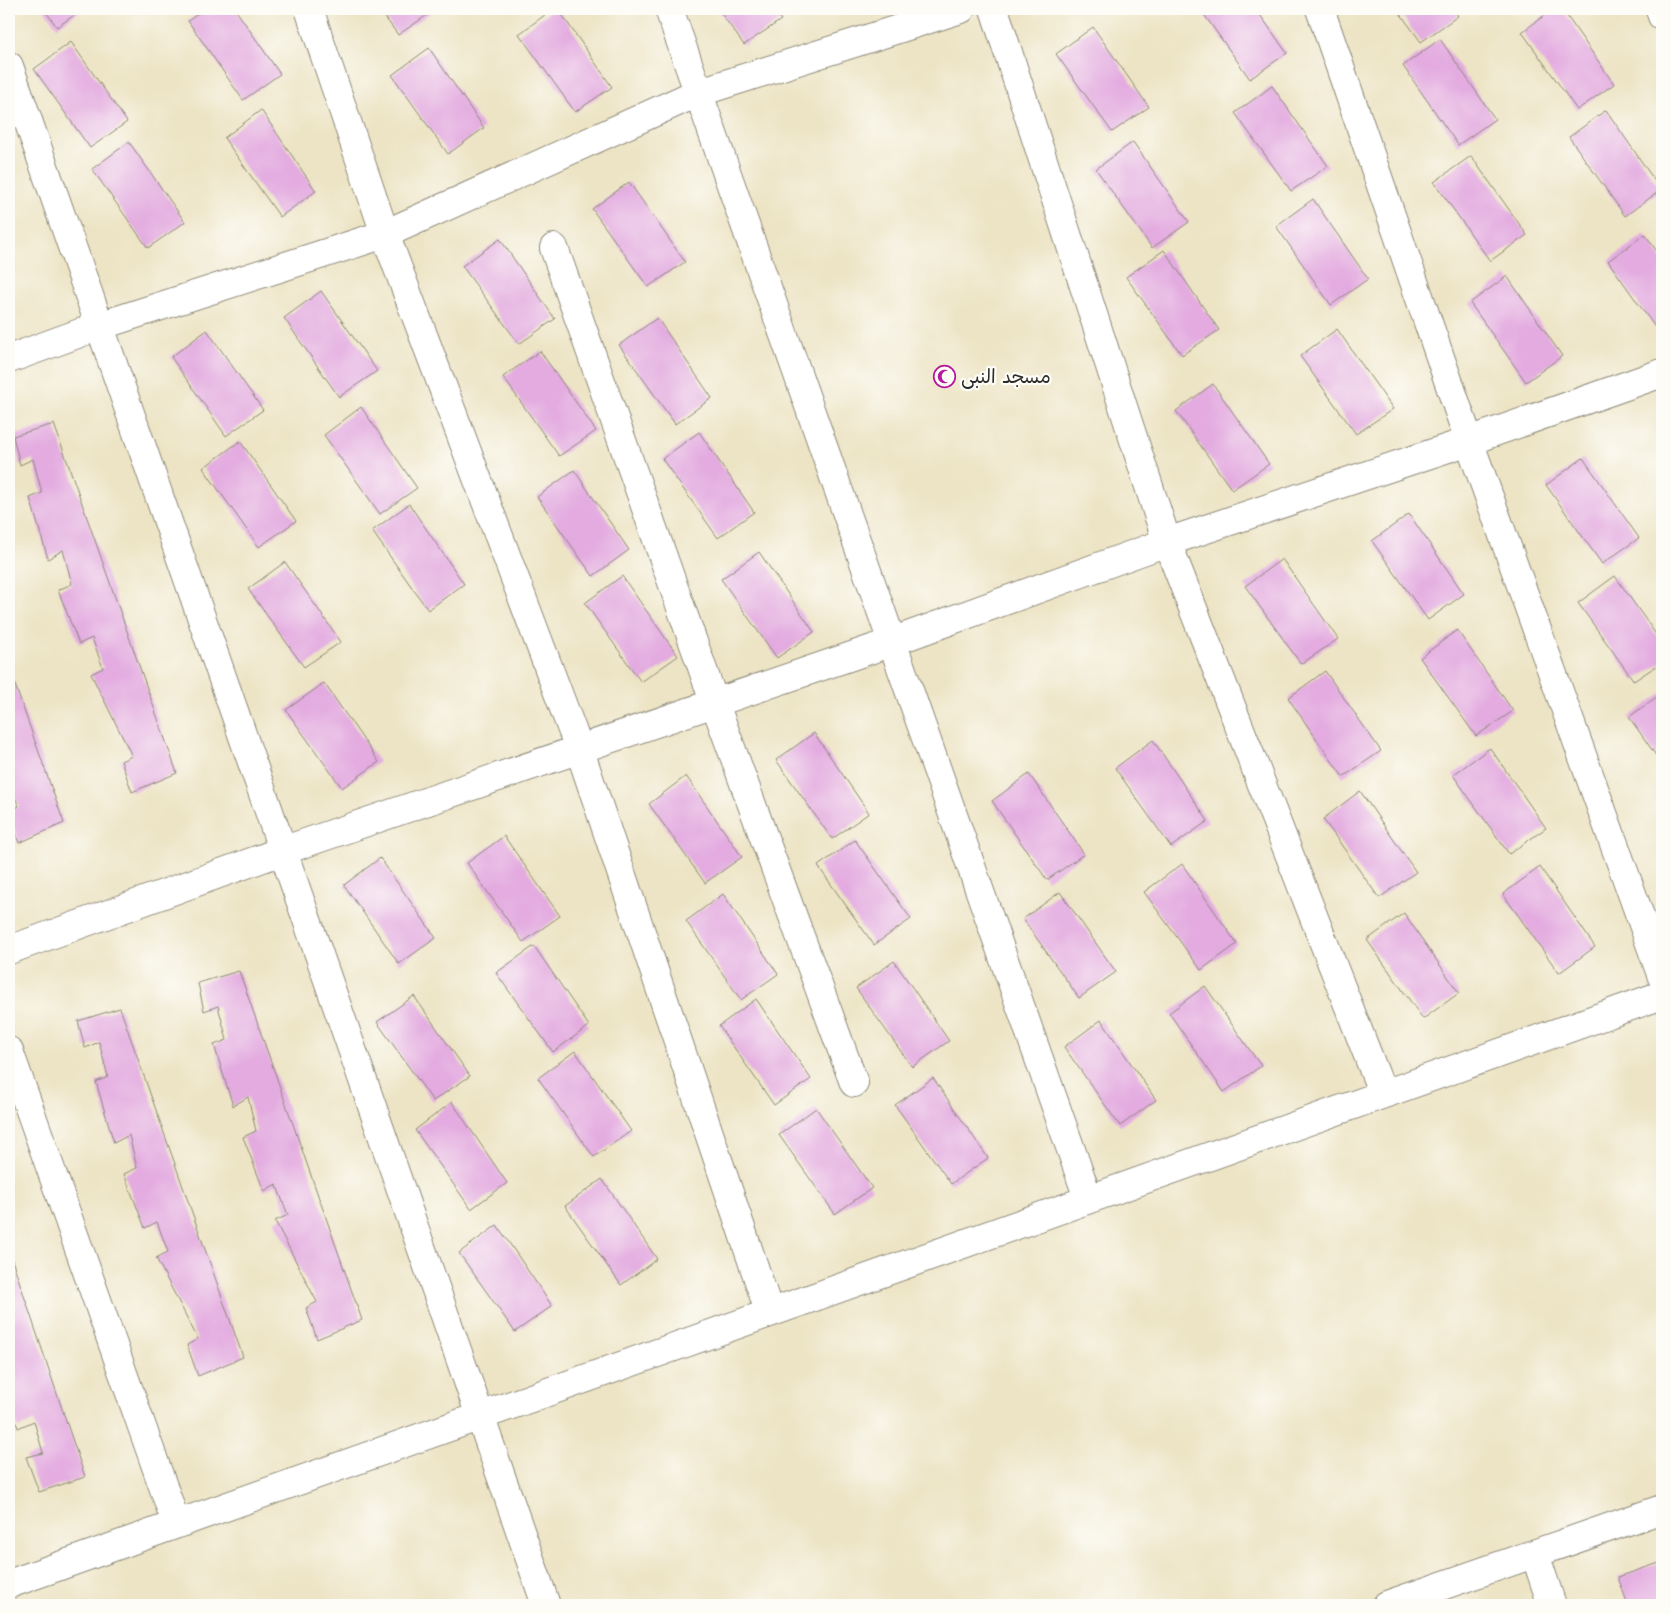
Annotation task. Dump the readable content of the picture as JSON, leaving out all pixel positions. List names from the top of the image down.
{
  "places": {
    "mosque": ["مسجد النبی"]
  }
}
